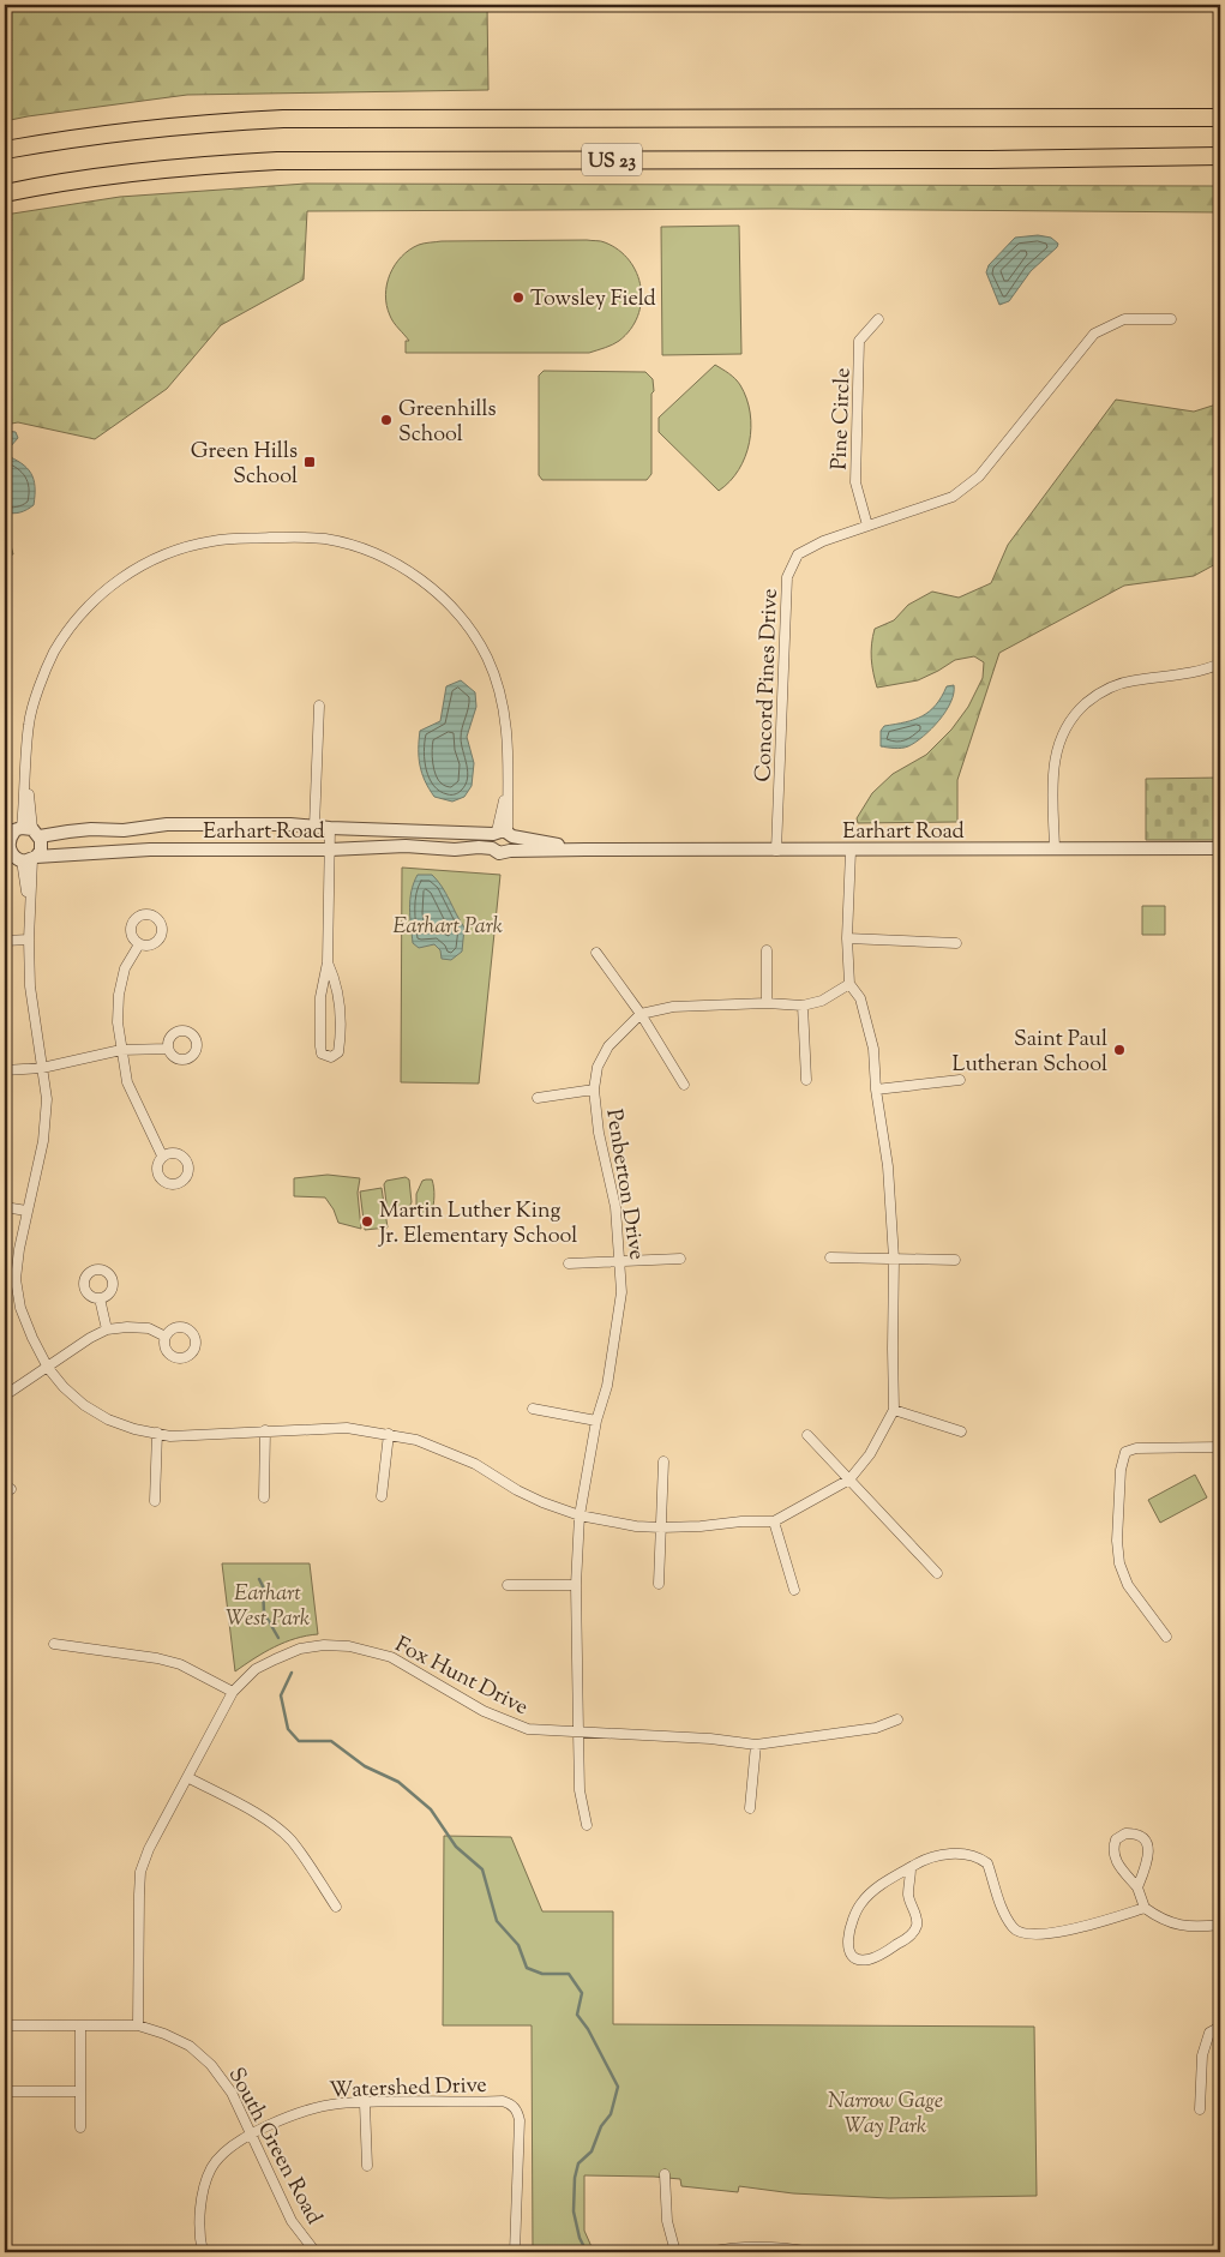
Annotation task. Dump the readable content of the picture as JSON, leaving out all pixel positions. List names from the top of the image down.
{
  "streets": {
    "highway": ["US 23"],
    "street": [
      "Pine Circle",
      "Concord Pines Drive",
      "Earhart Road",
      "Penberton Drive",
      "Fox Hunt Drive",
      "Watershed Drive",
      "South Green Road"
    ]
  },
  "crossings": [
    ["Pine Circle", "Concord Pines Drive"],
    ["Concord Pines Drive", "Earhart Road"],
    ["Penberton Drive", "Fox Hunt Drive"],
    ["Fox Hunt Drive", "South Green Road"],
    ["Watershed Drive", "South Green Road"]
  ],
  "parks": ["Earhart Park", "Earhart West Park", "Narrow Gage Way Park"],
  "places": {
    "other": [
      "Towsley Field",
      "Greenhills School",
      "Saint Paul Lutheran School",
      "Martin Luther King Jr. Elementary School"
    ],
    "transit": ["Green Hills School"]
  }
}
